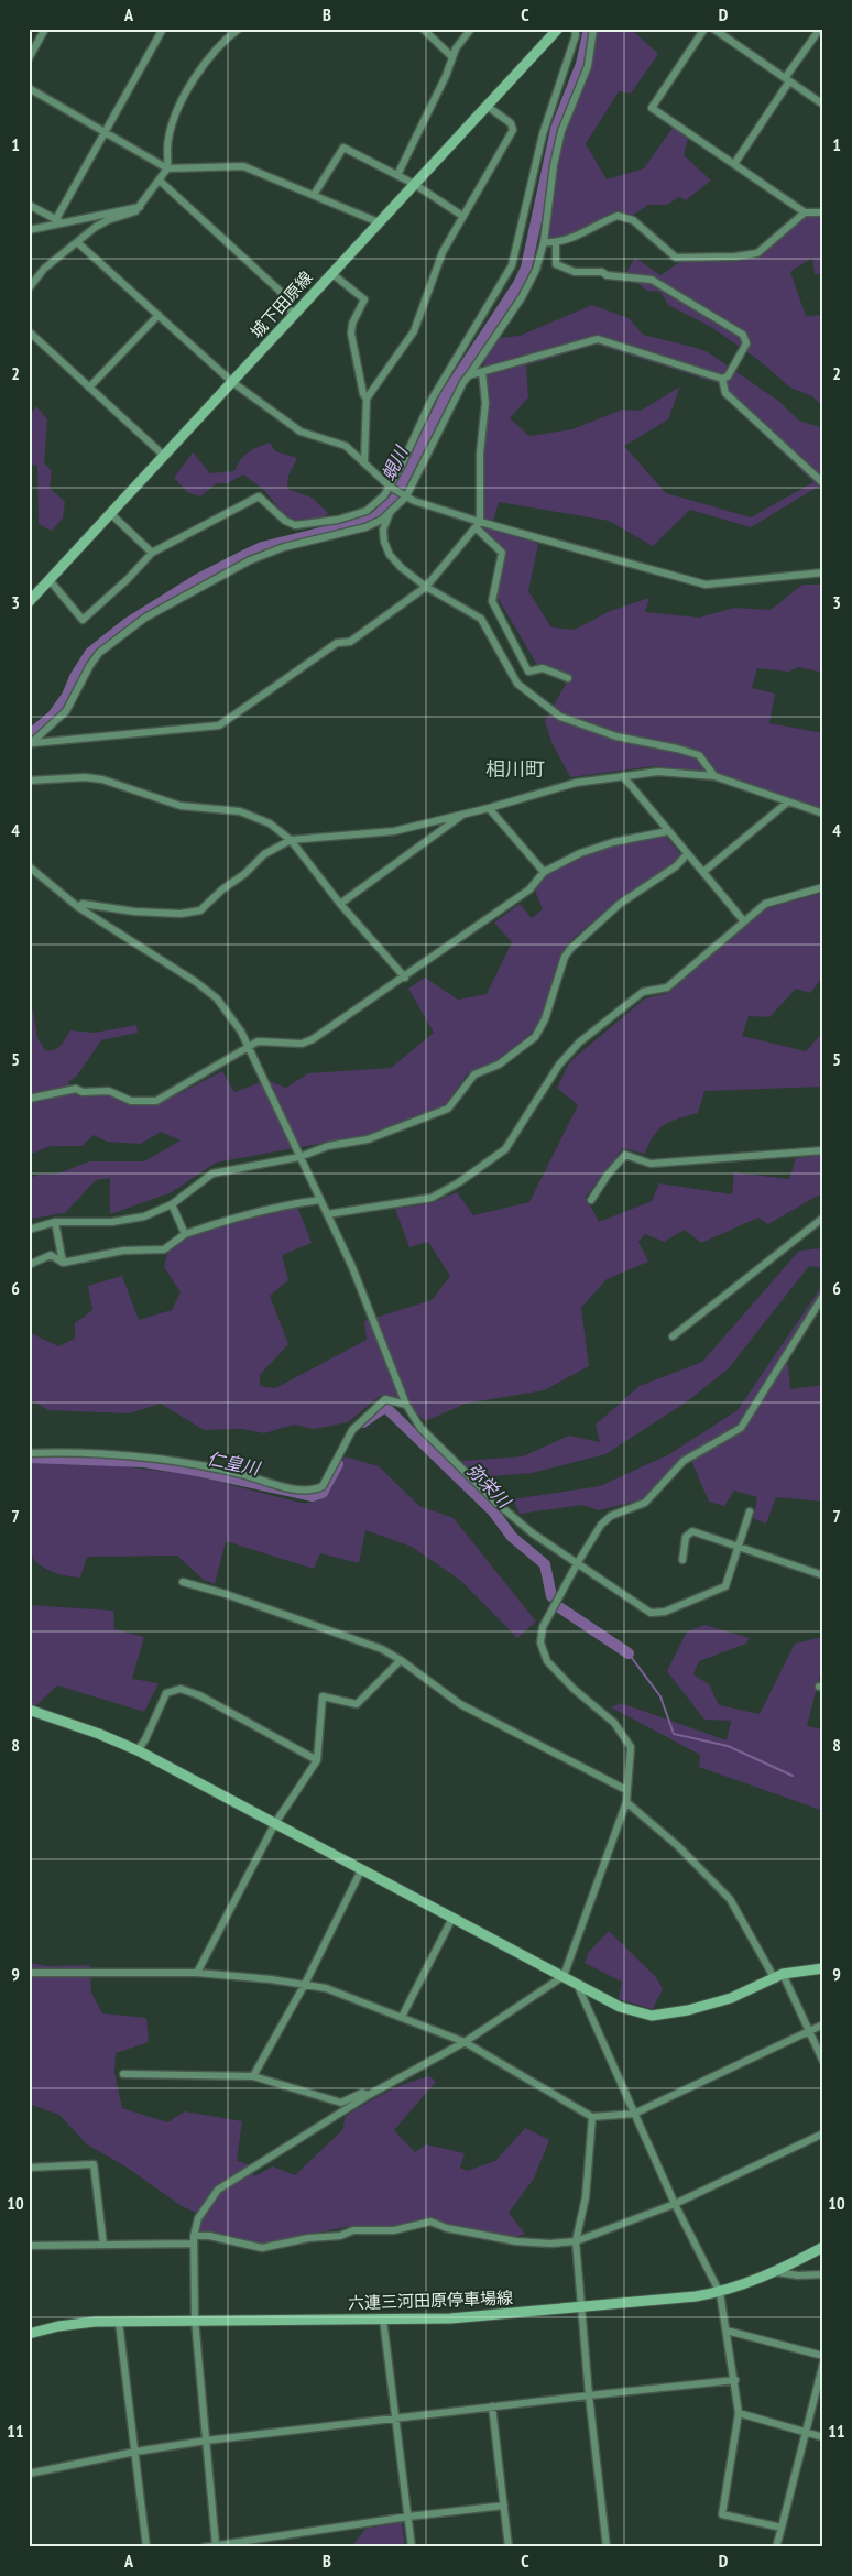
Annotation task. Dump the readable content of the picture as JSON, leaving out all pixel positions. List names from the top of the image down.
{
  "streets": {
    "main road": ["城下田原線", "六連三河田原停車場線"]
  },
  "districts": ["相川町"],
  "water": ["蜆川", "仁皇川", "弥栄川"],
  "grid": {
    "columns": [
      "A",
      "B",
      "C",
      "D"
    ],
    "rows": [
      "1",
      "2",
      "3",
      "4",
      "5",
      "6",
      "7",
      "8",
      "9",
      "10",
      "11"
    ]
  }
}
